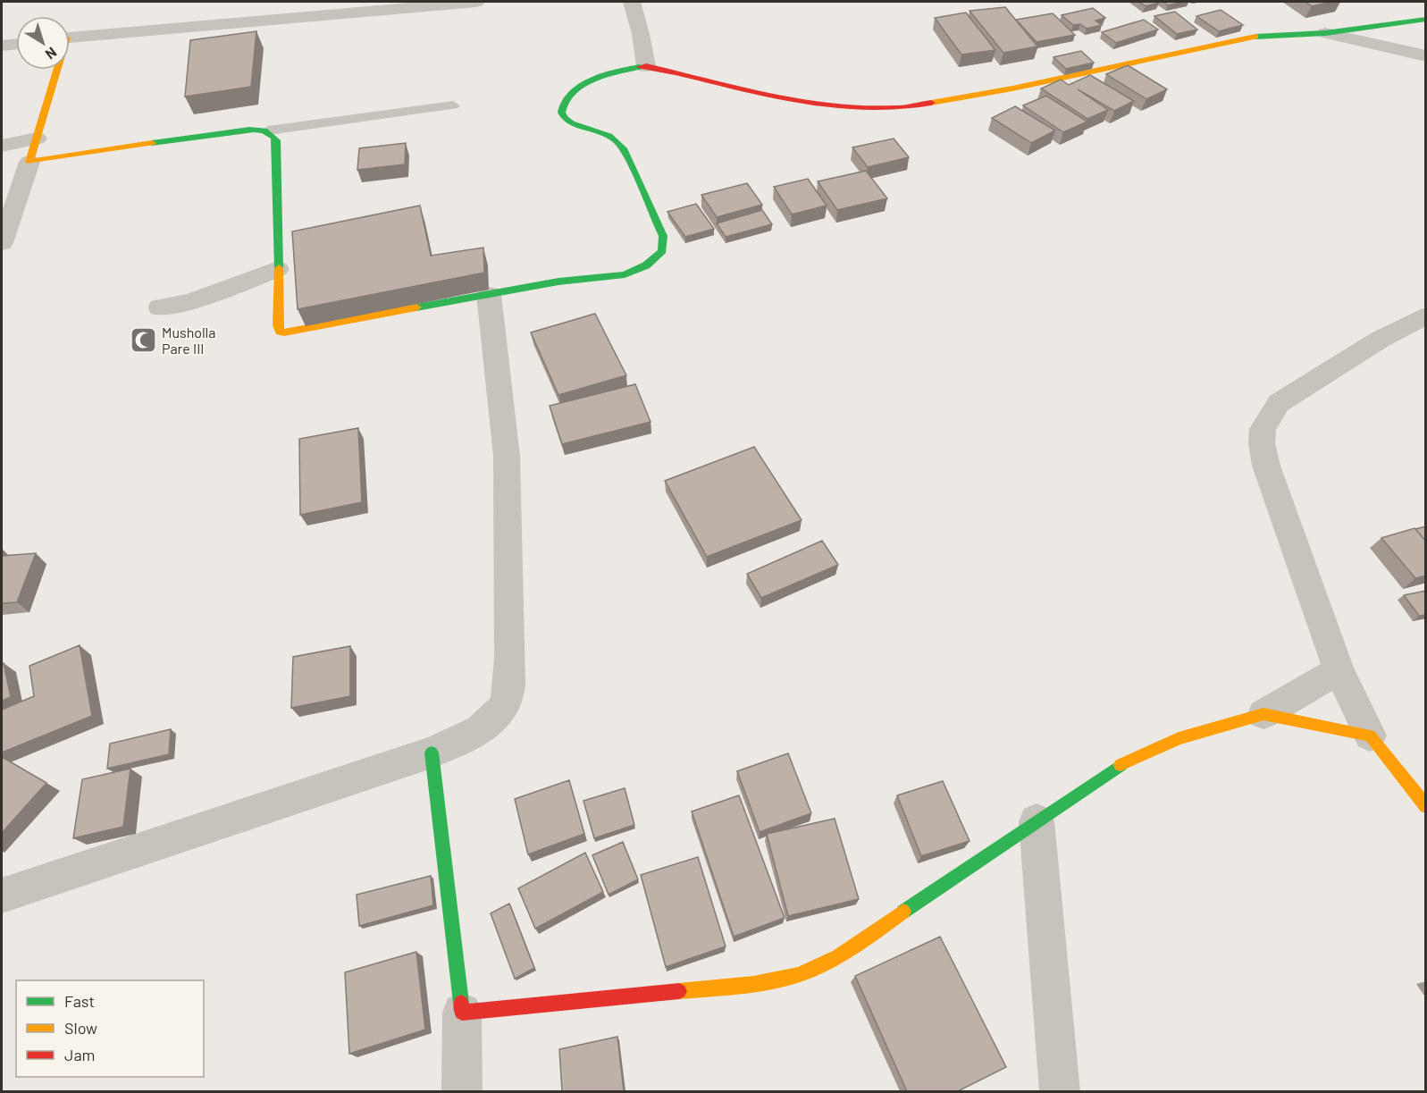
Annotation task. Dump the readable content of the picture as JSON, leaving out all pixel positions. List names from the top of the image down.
{
  "places": {
    "mosque": ["Musholla Pare III"]
  },
  "legend": ["Fast", "Slow", "Jam"],
  "north": "bottom right"
}
